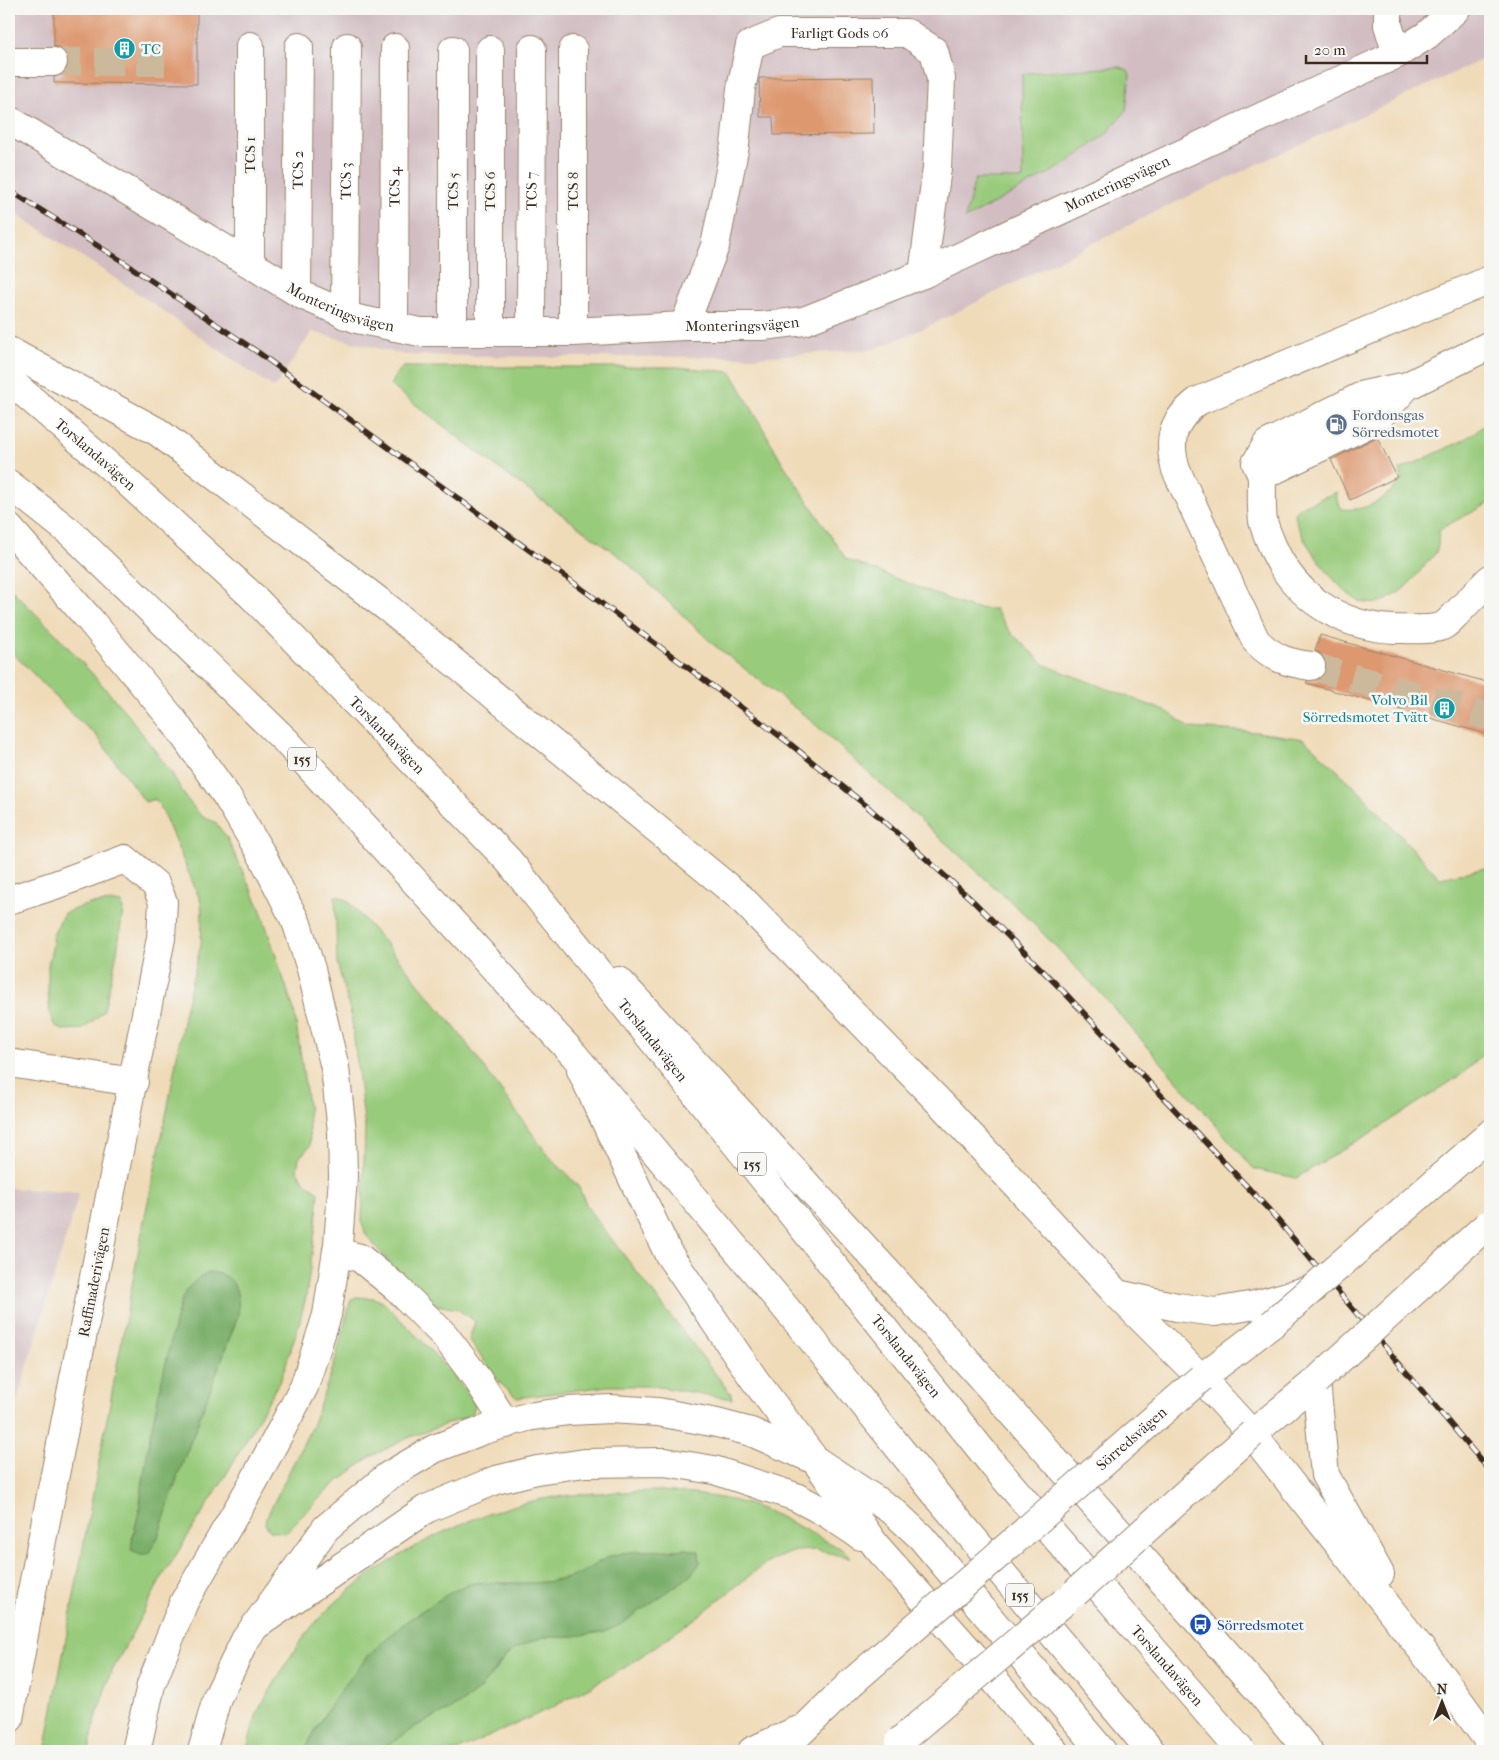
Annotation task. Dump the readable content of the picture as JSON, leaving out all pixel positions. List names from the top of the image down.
{
  "streets": {
    "main road": [
      "Farligt Gods 06",
      "TCS 1",
      "TCS 2",
      "TCS 3",
      "Monteringsvägen",
      "TCS 4",
      "TCS 5",
      "TCS 6",
      "TCS 7",
      "TCS 8",
      "Torslandavägen",
      "155",
      "Raffinaderivägen",
      "Sörredsvägen"
    ]
  },
  "crossings": [
    ["Farligt Gods 06", "Monteringsvägen"],
    ["TCS 1", "Monteringsvägen"],
    ["TCS 2", "Monteringsvägen"],
    ["TCS 3", "Monteringsvägen"],
    ["Monteringsvägen", "TCS 4"],
    ["Monteringsvägen", "TCS 5"],
    ["Monteringsvägen", "TCS 6"],
    ["Monteringsvägen", "TCS 7"],
    ["Monteringsvägen", "TCS 8"]
  ],
  "places": {
    "building": ["TC", "Volvo Bil Sörredsmotet Tvätt"],
    "fuel station": ["Fordonsgas Sörredsmotet"],
    "bus stop": ["Sörredsmotet"]
  },
  "scale_bar": "20 m",
  "north": "top"
}
